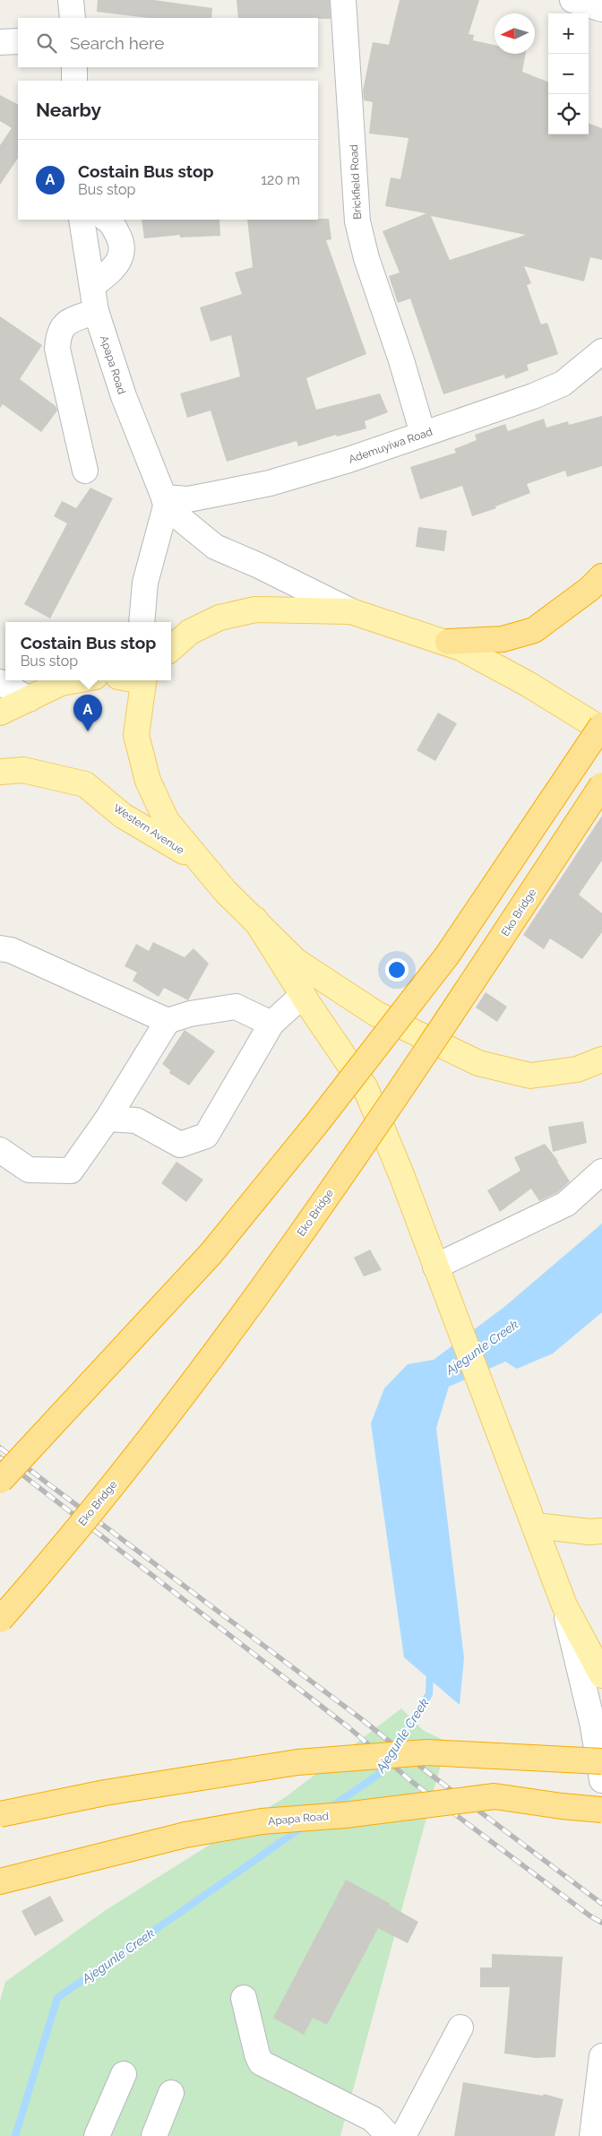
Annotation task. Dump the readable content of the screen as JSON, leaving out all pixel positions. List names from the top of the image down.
{
  "streets": {
    "highway": ["Apapa Road", "Eko Bridge"],
    "main road": ["Western Avenue"],
    "street": ["Brickfield Road", "Ademuyiwa Road"]
  },
  "crossings": [
    ["Brickfield Road", "Ademuyiwa Road"],
    ["Apapa Road", "Ademuyiwa Road"]
  ],
  "water": ["Ajegunle Creek"],
  "north": "left",
  "page": {
    "map_buttons": ["+", "−"],
    "search": "Search here",
    "heading": "Nearby",
    "list": [
      {
        "mark": "A",
        "name": "Costain Bus stop",
        "note": "Bus stop",
        "value": "120 m"
      }
    ],
    "popup": ["Costain Bus stop", "Bus stop"],
    "pins": "A"
  }
}
